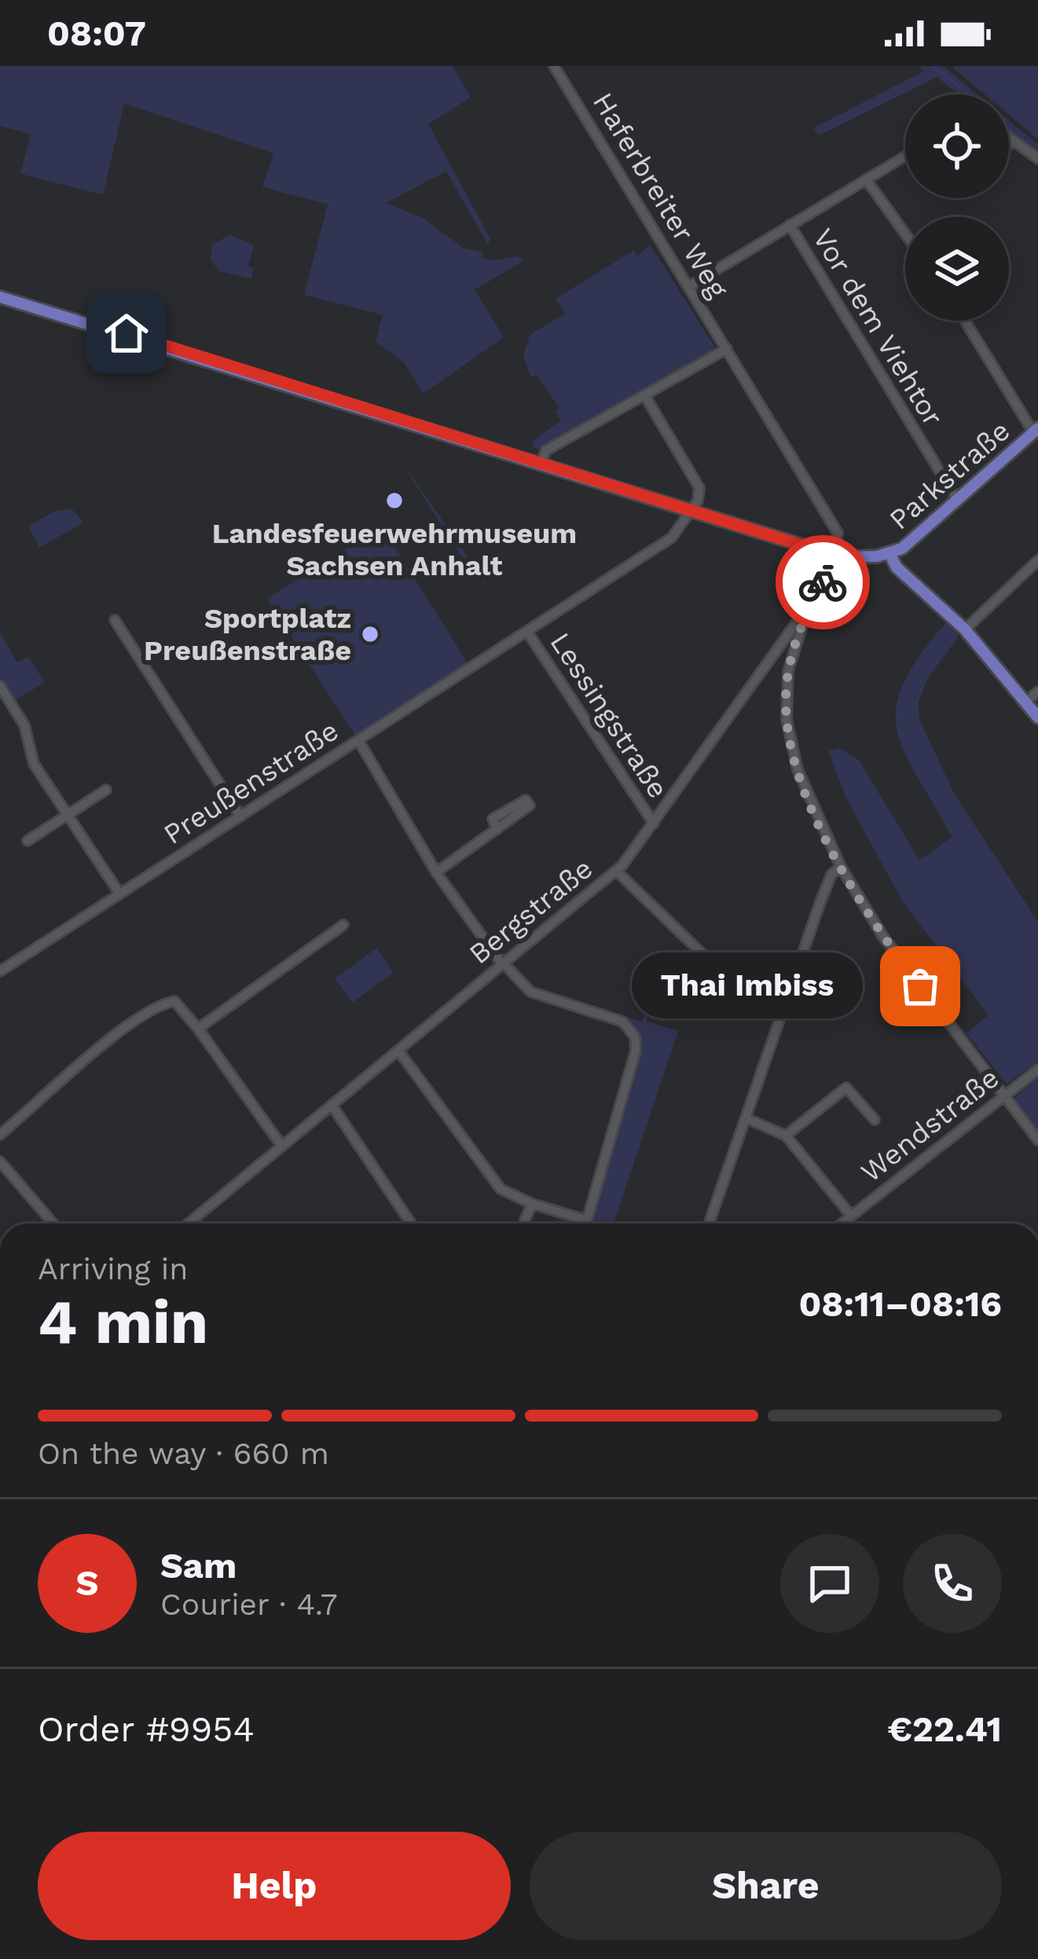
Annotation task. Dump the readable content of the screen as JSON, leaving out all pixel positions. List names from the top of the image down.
{
  "streets": {
    "main road": ["Parkstraße"],
    "street": [
      "Haferbreiter Weg",
      "Vor dem Viehtor",
      "Lessingstraße",
      "Preußenstraße",
      "Bergstraße",
      "Wendstraße"
    ]
  },
  "crossings": [
    ["Haferbreiter Weg", "Vor dem Viehtor"],
    ["Vor dem Viehtor", "Parkstraße"],
    ["Lessingstraße", "Preußenstraße"],
    ["Lessingstraße", "Bergstraße"]
  ],
  "places": ["Landesfeuerwehrmuseum Sachsen Anhalt", "Sportplatz Preußenstraße", "Thai Imbiss"],
  "page": {
    "status": "08:07",
    "bubble": "Thai Imbiss",
    "heading": ["4 min", "Arriving in", "08:11–08:16"],
    "panel": [
      "Sam",
      "Courier · 4.7",
      "Order #9954",
      "€22.41"
    ],
    "bar": "On the way · 660 m",
    "round": "S",
    "buttons": ["Help", "Share"]
  }
}
